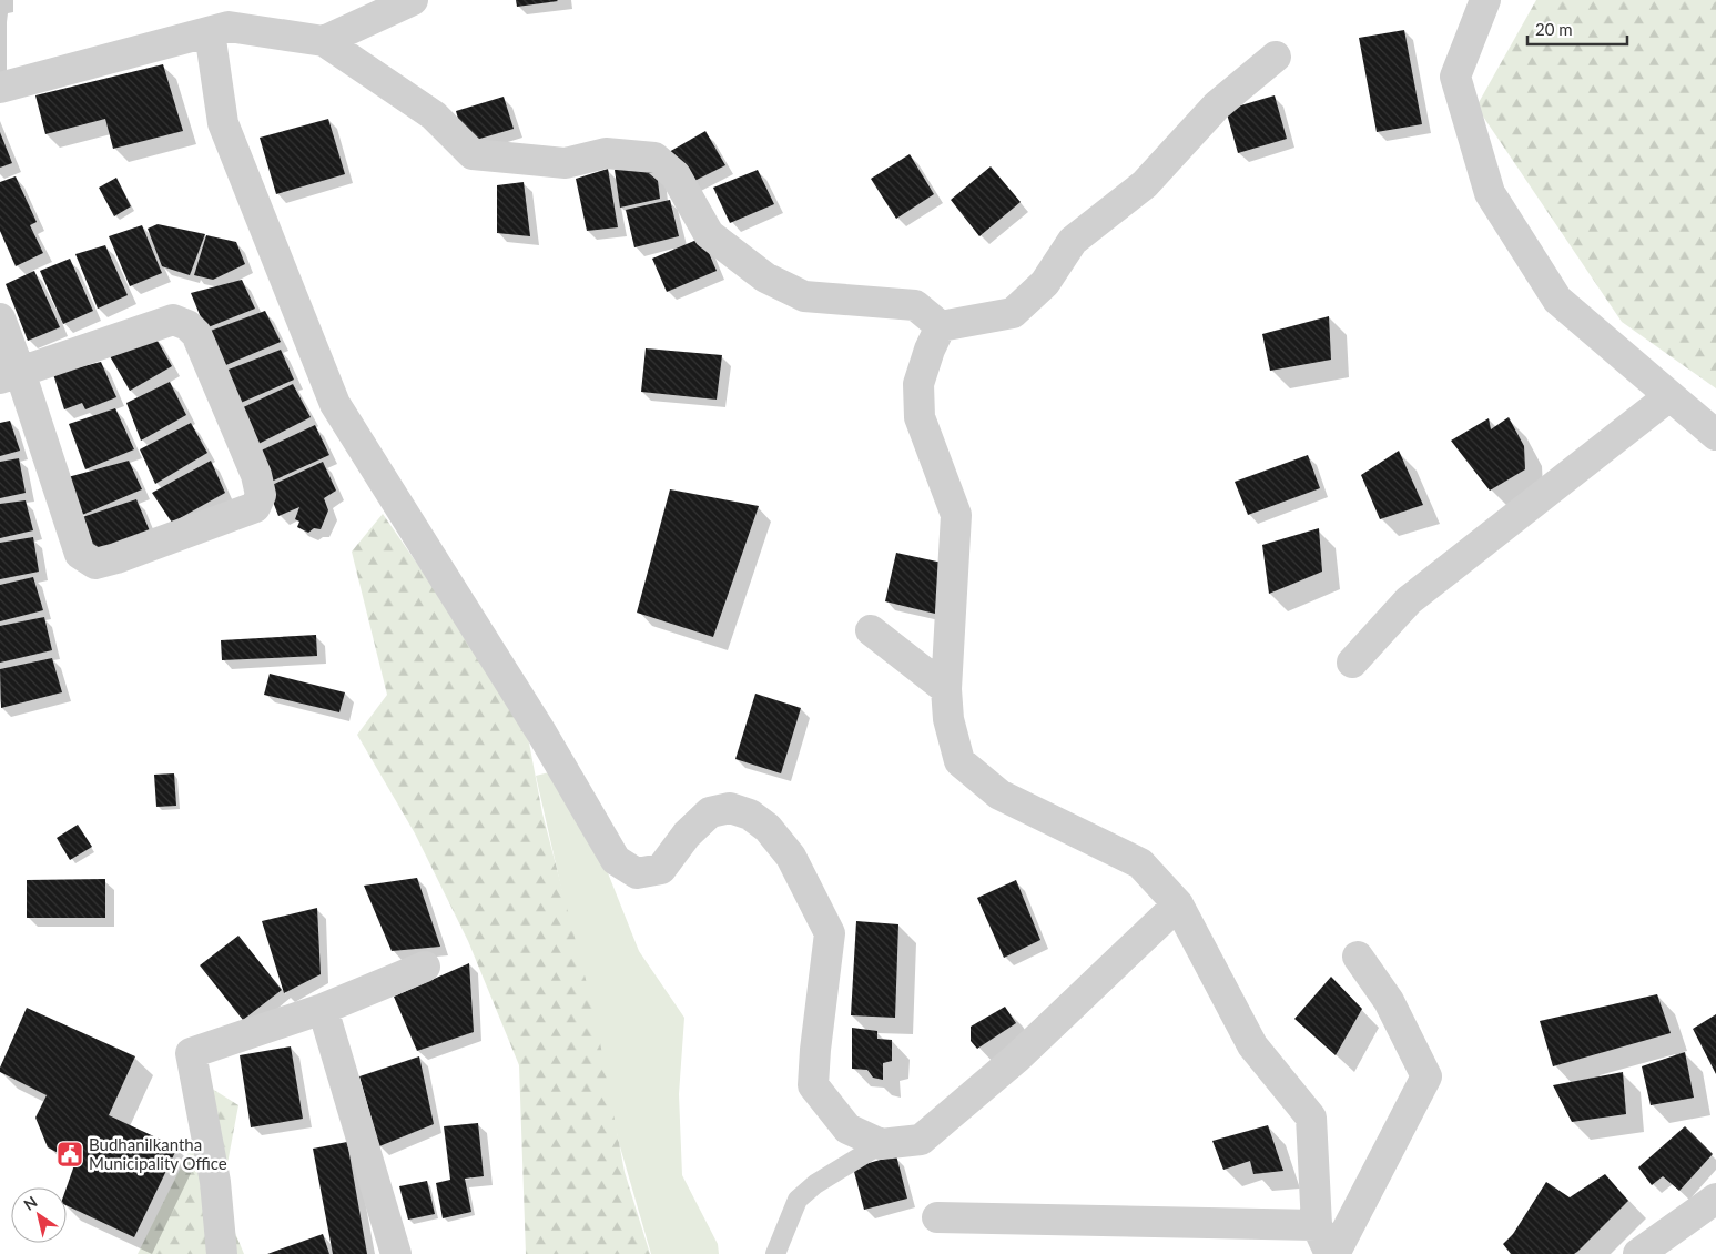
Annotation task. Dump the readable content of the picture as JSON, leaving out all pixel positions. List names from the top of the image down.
{
  "places": {
    "public building": ["Budhanilkantha Municipality Office"]
  },
  "scale_bar": "20 m",
  "north": "top left"
}
